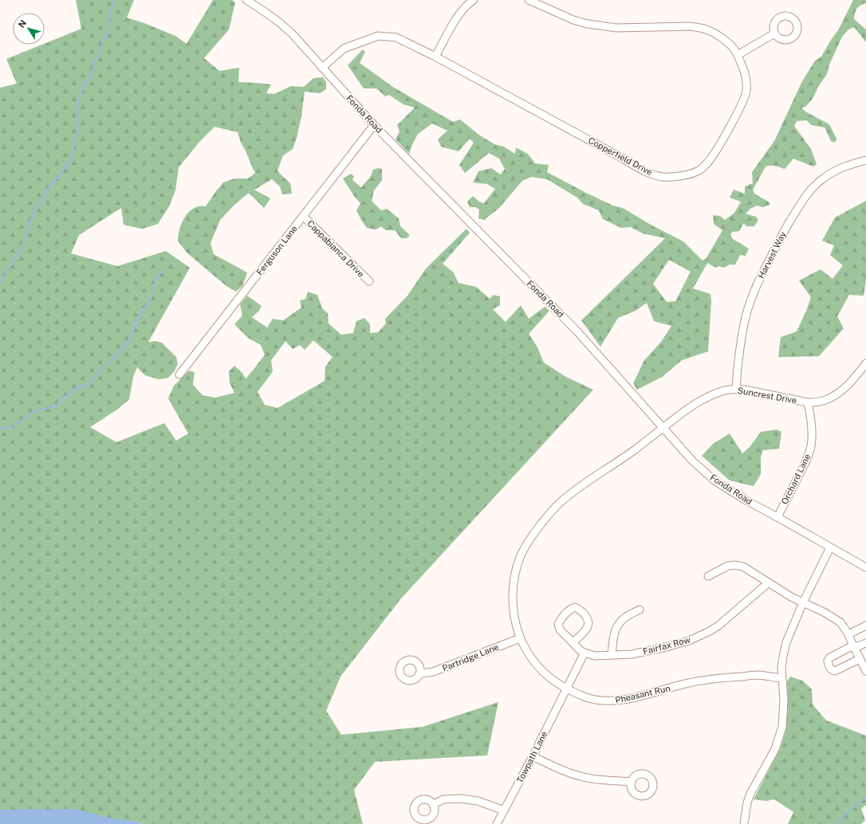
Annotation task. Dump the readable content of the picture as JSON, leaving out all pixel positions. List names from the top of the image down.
{
  "streets": {
    "street": [
      "Fonda Road",
      "Copperfield Drive",
      "Cappabianca Drive",
      "Ferguson Lane",
      "Harvest Way",
      "Suncrest Drive",
      "Orchard Lane",
      "Fairfax Row",
      "Partridge Lane",
      "Pheasant Run",
      "Towpath Lane"
    ]
  },
  "crossings": [
    ["Fonda Road", "Copperfield Drive"],
    ["Fonda Road", "Ferguson Lane"],
    ["Fonda Road", "Suncrest Drive"],
    ["Fonda Road", "Orchard Lane"],
    ["Fonda Road", "Pheasant Run"],
    ["Cappabianca Drive", "Ferguson Lane"],
    ["Harvest Way", "Suncrest Drive"],
    ["Suncrest Drive", "Orchard Lane"],
    ["Suncrest Drive", "Pheasant Run"],
    ["Partridge Lane", "Pheasant Run"],
    ["Pheasant Run", "Towpath Lane"]
  ],
  "north": "top left"
}
